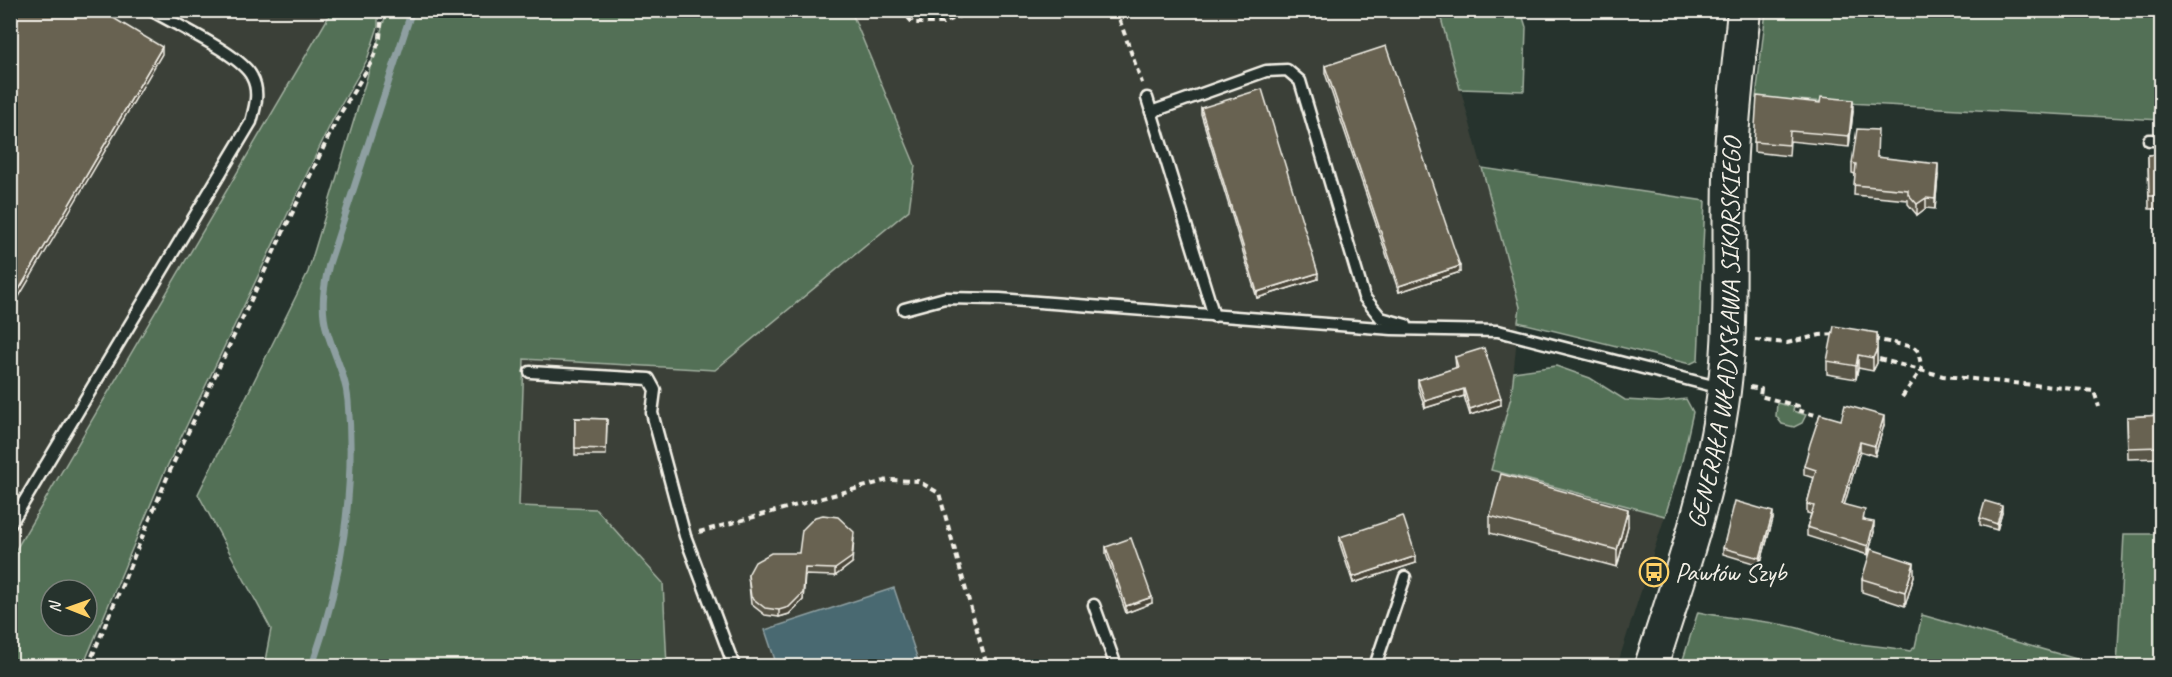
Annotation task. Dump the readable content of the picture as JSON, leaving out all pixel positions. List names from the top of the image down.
{
  "streets": {
    "street": ["GENERAŁA WŁADYSŁAWA SIKORSKIEGO"]
  },
  "places": {
    "bus stop": ["Pawłów Szyb"]
  },
  "north": "left"
}
